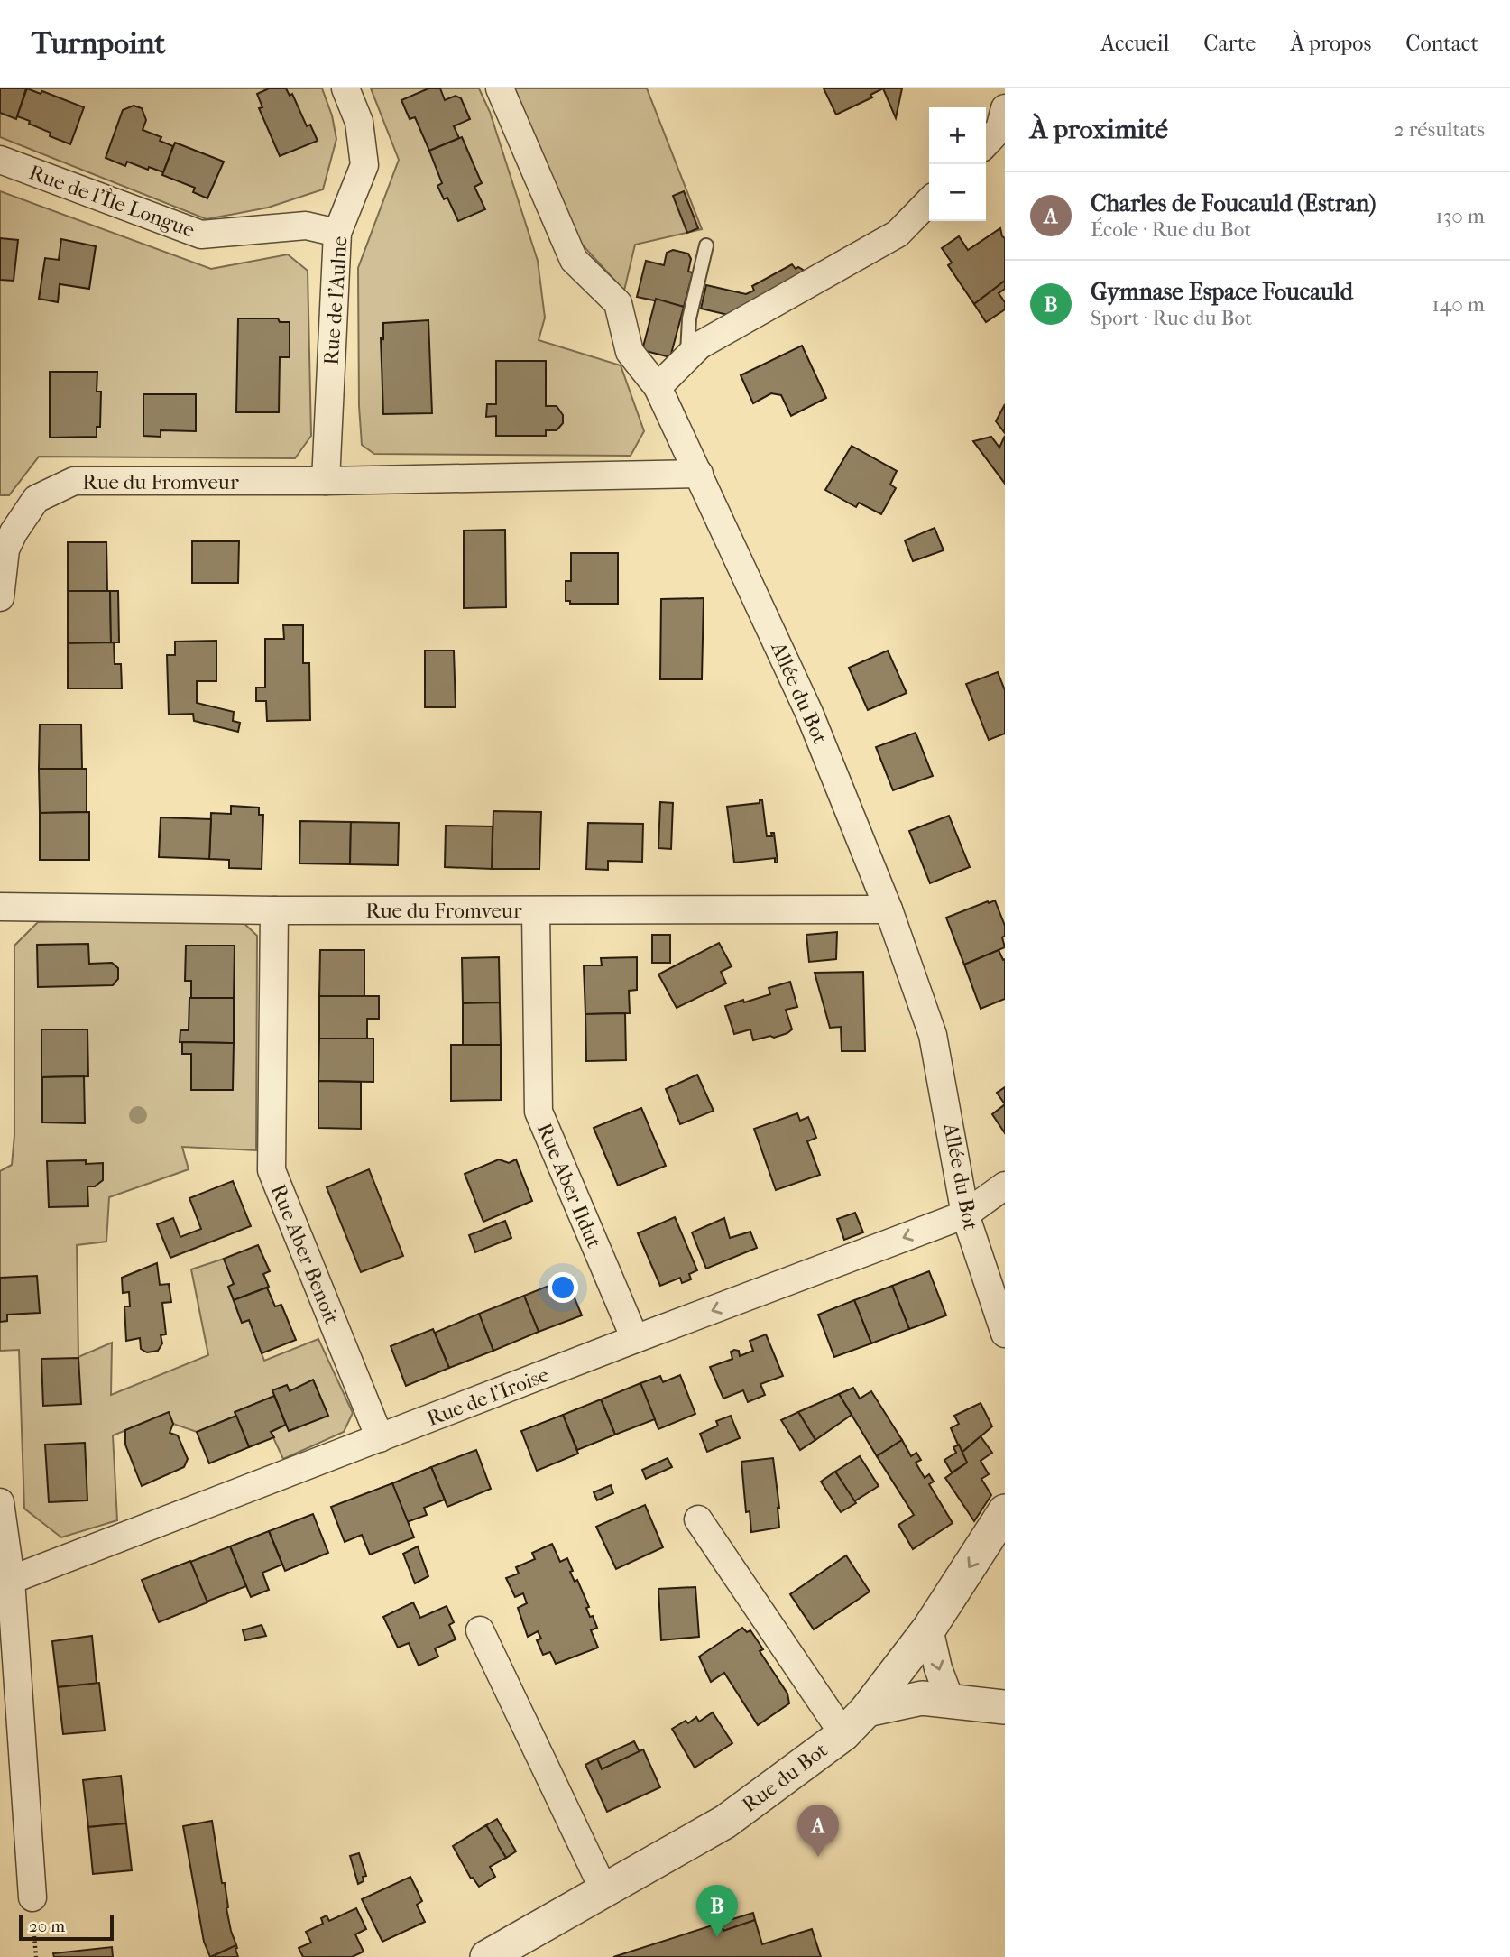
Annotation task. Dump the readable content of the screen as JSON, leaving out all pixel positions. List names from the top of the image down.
{
  "streets": {
    "street": [
      "Rue de l'Île Longue",
      "Rue de l'Aulne",
      "Rue du Fromveur",
      "Allée du Bot",
      "Rue Aber Ildut",
      "Rue Aber Benoit",
      "Rue de l'Iroise",
      "Rue du Bot"
    ]
  },
  "crossings": [
    ["Rue de l'Île Longue", "Rue de l'Aulne"],
    ["Rue de l'Aulne", "Rue du Fromveur"],
    ["Rue du Fromveur", "Allée du Bot"],
    ["Rue du Fromveur", "Rue Aber Ildut"],
    ["Rue du Fromveur", "Rue Aber Benoit"],
    ["Allée du Bot", "Rue de l'Iroise"],
    ["Rue Aber Ildut", "Rue de l'Iroise"],
    ["Rue Aber Benoit", "Rue de l'Iroise"]
  ],
  "scale_bar": "20 m",
  "page": {
    "header": "Turnpoint",
    "nav": [
      "Accueil",
      "Carte",
      "À propos",
      "Contact"
    ],
    "heading": ["À proximité", "2 résultats"],
    "map_buttons": ["+", "−"],
    "list": [
      {
        "mark": "A",
        "name": "Charles de Foucauld (Estran)",
        "note": "École · Rue du Bot",
        "value": "130 m"
      },
      {
        "mark": "B",
        "name": "Gymnase Espace Foucauld",
        "note": "Sport · Rue du Bot",
        "value": "140 m"
      }
    ],
    "pins": ["A", "B"],
    "scale": "20 m"
  }
}
